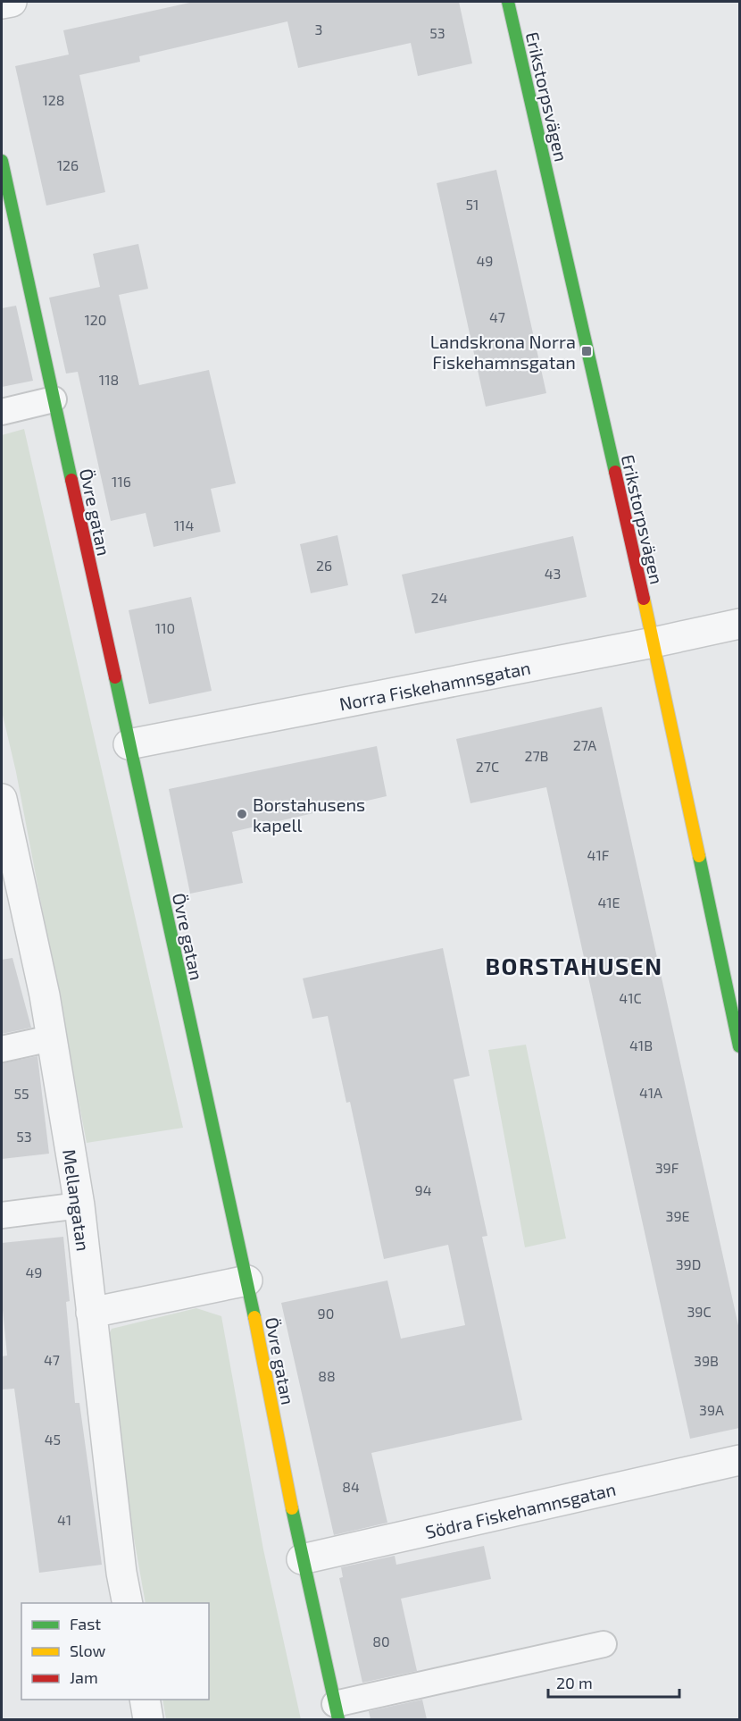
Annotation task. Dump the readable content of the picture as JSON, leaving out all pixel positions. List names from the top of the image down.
{
  "streets": {
    "street": [
      "Erikstorpsvägen",
      "Övre gatan",
      "Norra Fiskehamnsgatan",
      "Mellangatan",
      "Södra Fiskehamnsgatan"
    ]
  },
  "crossings": [
    ["Erikstorpsvägen", "Norra Fiskehamnsgatan"],
    ["Övre gatan", "Norra Fiskehamnsgatan"],
    ["Övre gatan", "Södra Fiskehamnsgatan"]
  ],
  "districts": ["BORSTAHUSEN"],
  "places": {
    "transit": ["Landskrona Norra Fiskehamnsgatan"],
    "other": ["Borstahusens kapell"]
  },
  "house_numbers": [
    "3",
    "53",
    "128",
    "126",
    "51",
    "49",
    "47",
    "120",
    "118",
    "116",
    "114",
    "26",
    "43",
    "24",
    "110",
    "27A",
    "27B",
    "27C",
    "41F",
    "41E",
    "41C",
    "41B",
    "41A",
    "55",
    "53",
    "39F",
    "94",
    "39E",
    "39D",
    "49",
    "39C",
    "90",
    "47",
    "39B",
    "88",
    "39A",
    "45",
    "84",
    "41",
    "80"
  ],
  "legend": ["Fast", "Slow", "Jam"],
  "scale_bar": "20 m"
}
